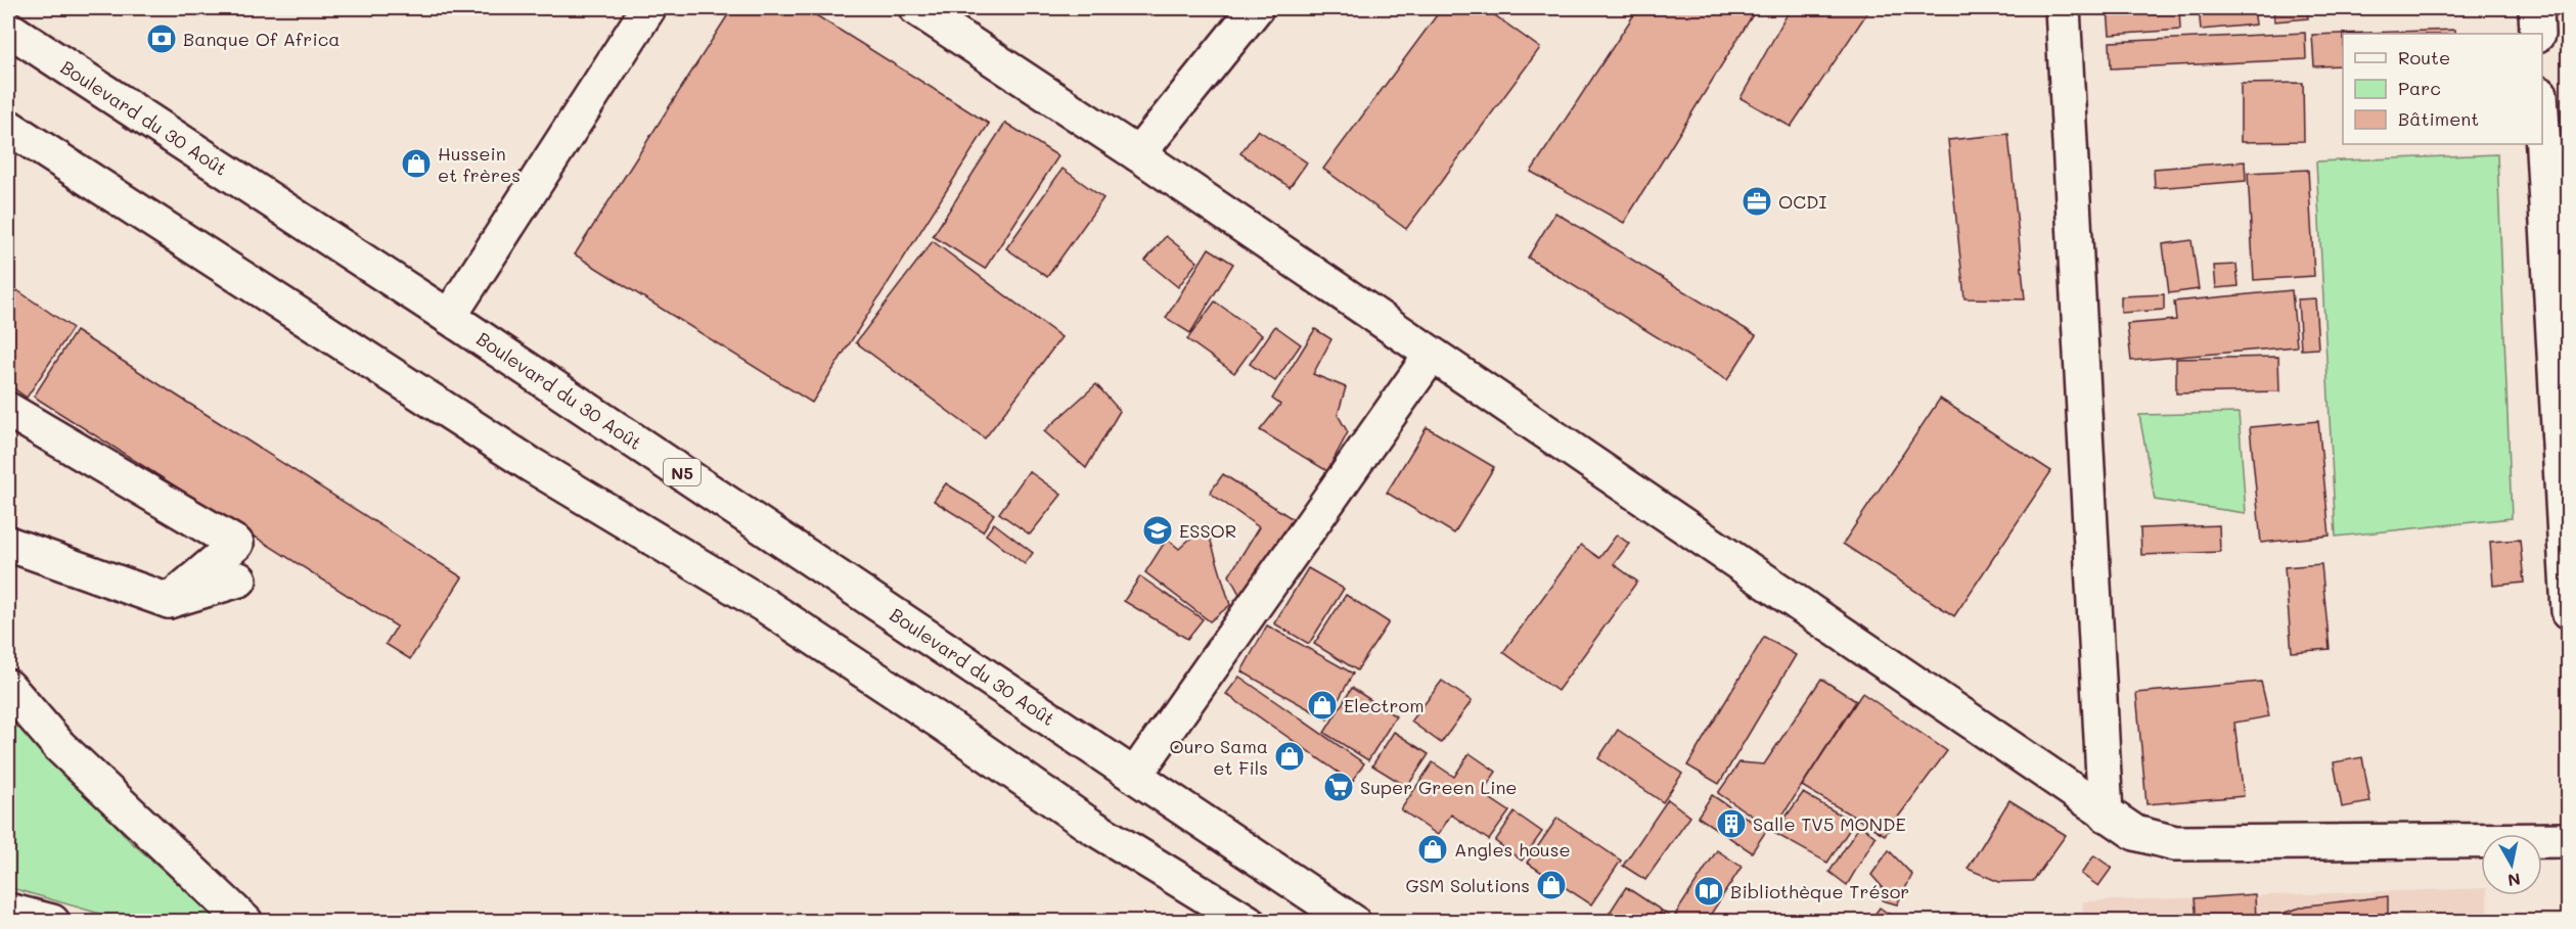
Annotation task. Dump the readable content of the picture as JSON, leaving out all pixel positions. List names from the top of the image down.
{
  "streets": {
    "main road": ["Boulevard du 30 Août", "N5"]
  },
  "places": {
    "bank": ["Banque Of Africa"],
    "shop": [
      "Hussein et frères",
      "Electrom",
      "Ouro Sama et Fils",
      "Angles house",
      "GSM Solutions"
    ],
    "office": ["OCDI"],
    "school or university": ["ESSOR"],
    "supermarket": ["Super Green Line"],
    "building": ["Salle TV5 MONDE"],
    "library": ["Bibliothèque Trésor"]
  },
  "legend": ["Route", "Parc", "Bâtiment"],
  "north": "bottom"
}
